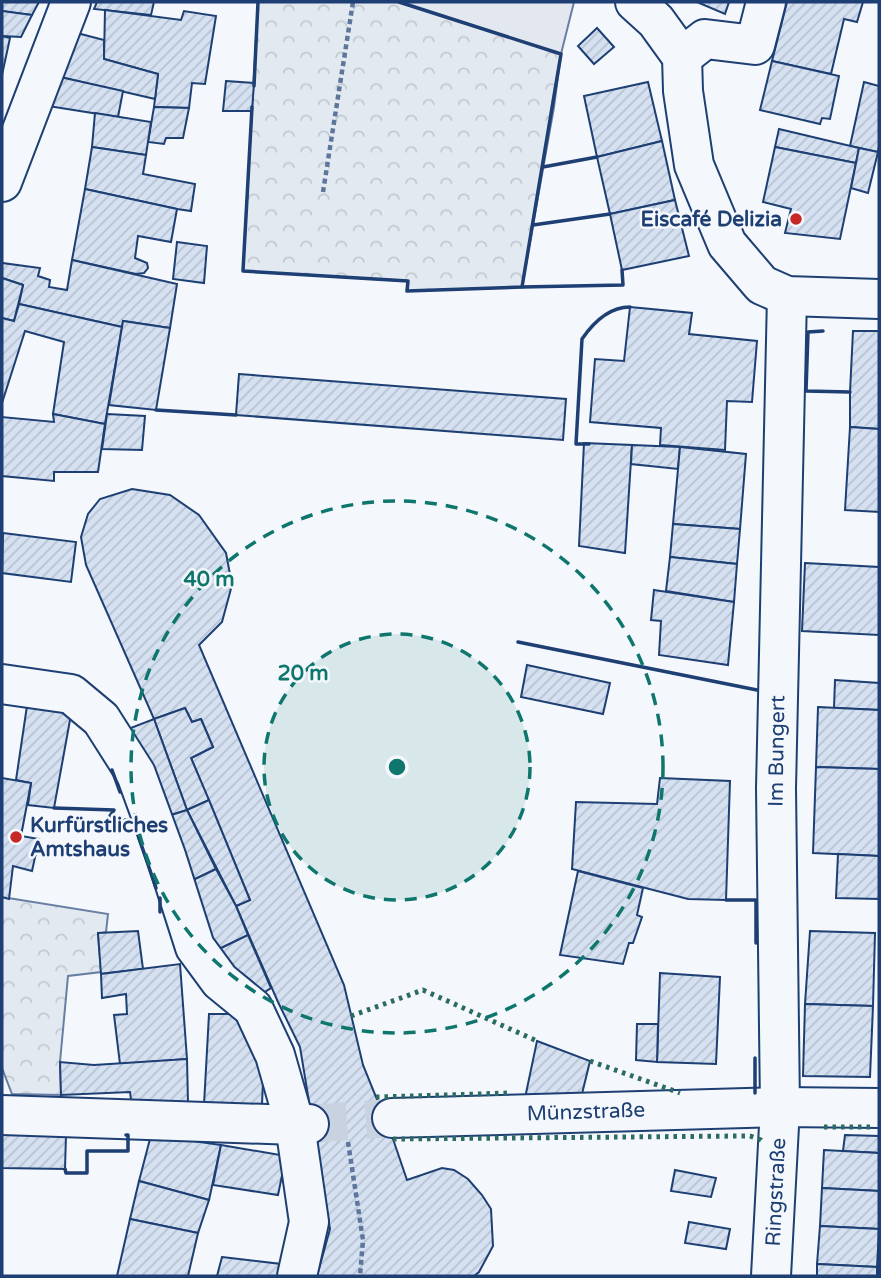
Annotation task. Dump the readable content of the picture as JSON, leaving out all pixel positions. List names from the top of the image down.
{
  "streets": {
    "street": ["Im Bungert", "Münzstraße", "Ringstraße"]
  },
  "crossings": [
    ["Im Bungert", "Münzstraße"],
    ["Im Bungert", "Ringstraße"],
    ["Münzstraße", "Ringstraße"]
  ],
  "places": ["Eiscafé Delizia", "Kurfürstliches Amtshaus"],
  "rings": ["40 m", "20 m"]
}
